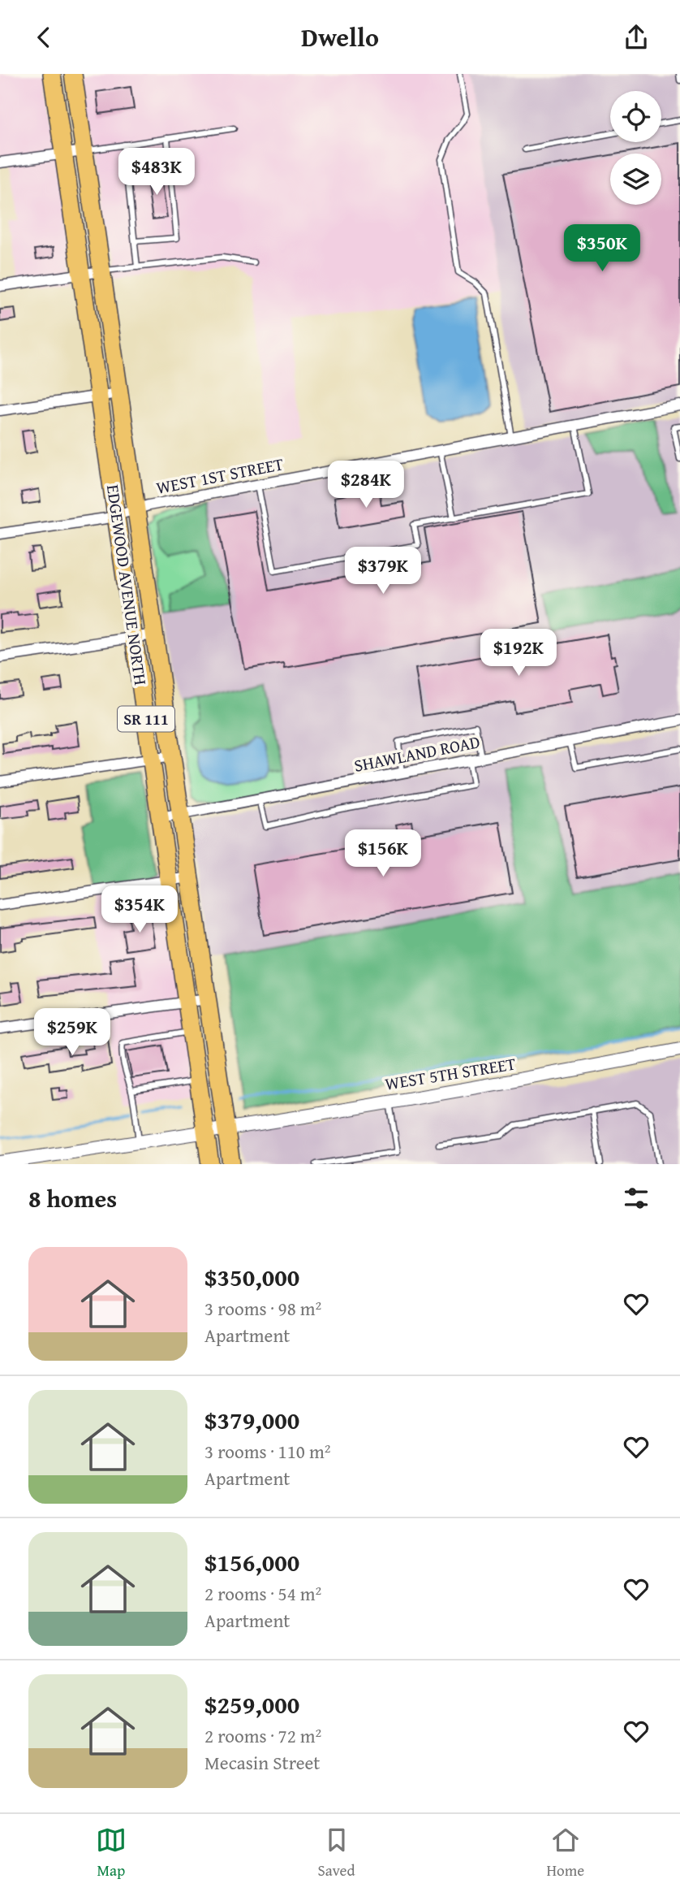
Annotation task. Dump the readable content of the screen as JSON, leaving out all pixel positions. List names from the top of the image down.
{
  "streets": {
    "main road": ["EDGEWOOD AVENUE NORTH", "SR 111"],
    "street": ["WEST 1ST STREET", "SHAWLAND ROAD", "WEST 5TH STREET"]
  },
  "crossings": [
    ["WEST 1ST STREET", "EDGEWOOD AVENUE NORTH"],
    ["EDGEWOOD AVENUE NORTH", "SHAWLAND ROAD"],
    ["EDGEWOOD AVENUE NORTH", "WEST 5TH STREET"]
  ],
  "page": {
    "header": "Dwello",
    "price": [
      "$483K",
      "$350K",
      "$284K",
      "$379K",
      "$192K",
      "$156K",
      "$354K",
      "$259K"
    ],
    "heading": "8 homes",
    "list": [
      {
        "name": "$350,000",
        "note": "3 rooms · 98 m² · Apartment"
      },
      {
        "name": "$379,000",
        "note": "3 rooms · 110 m² · Apartment"
      },
      {
        "name": "$156,000",
        "note": "2 rooms · 54 m² · Apartment"
      },
      {
        "name": "$259,000",
        "note": "2 rooms · 72 m² · Mecasin Street"
      }
    ],
    "tabs": ["Map", "Saved", "Home"]
  }
}
